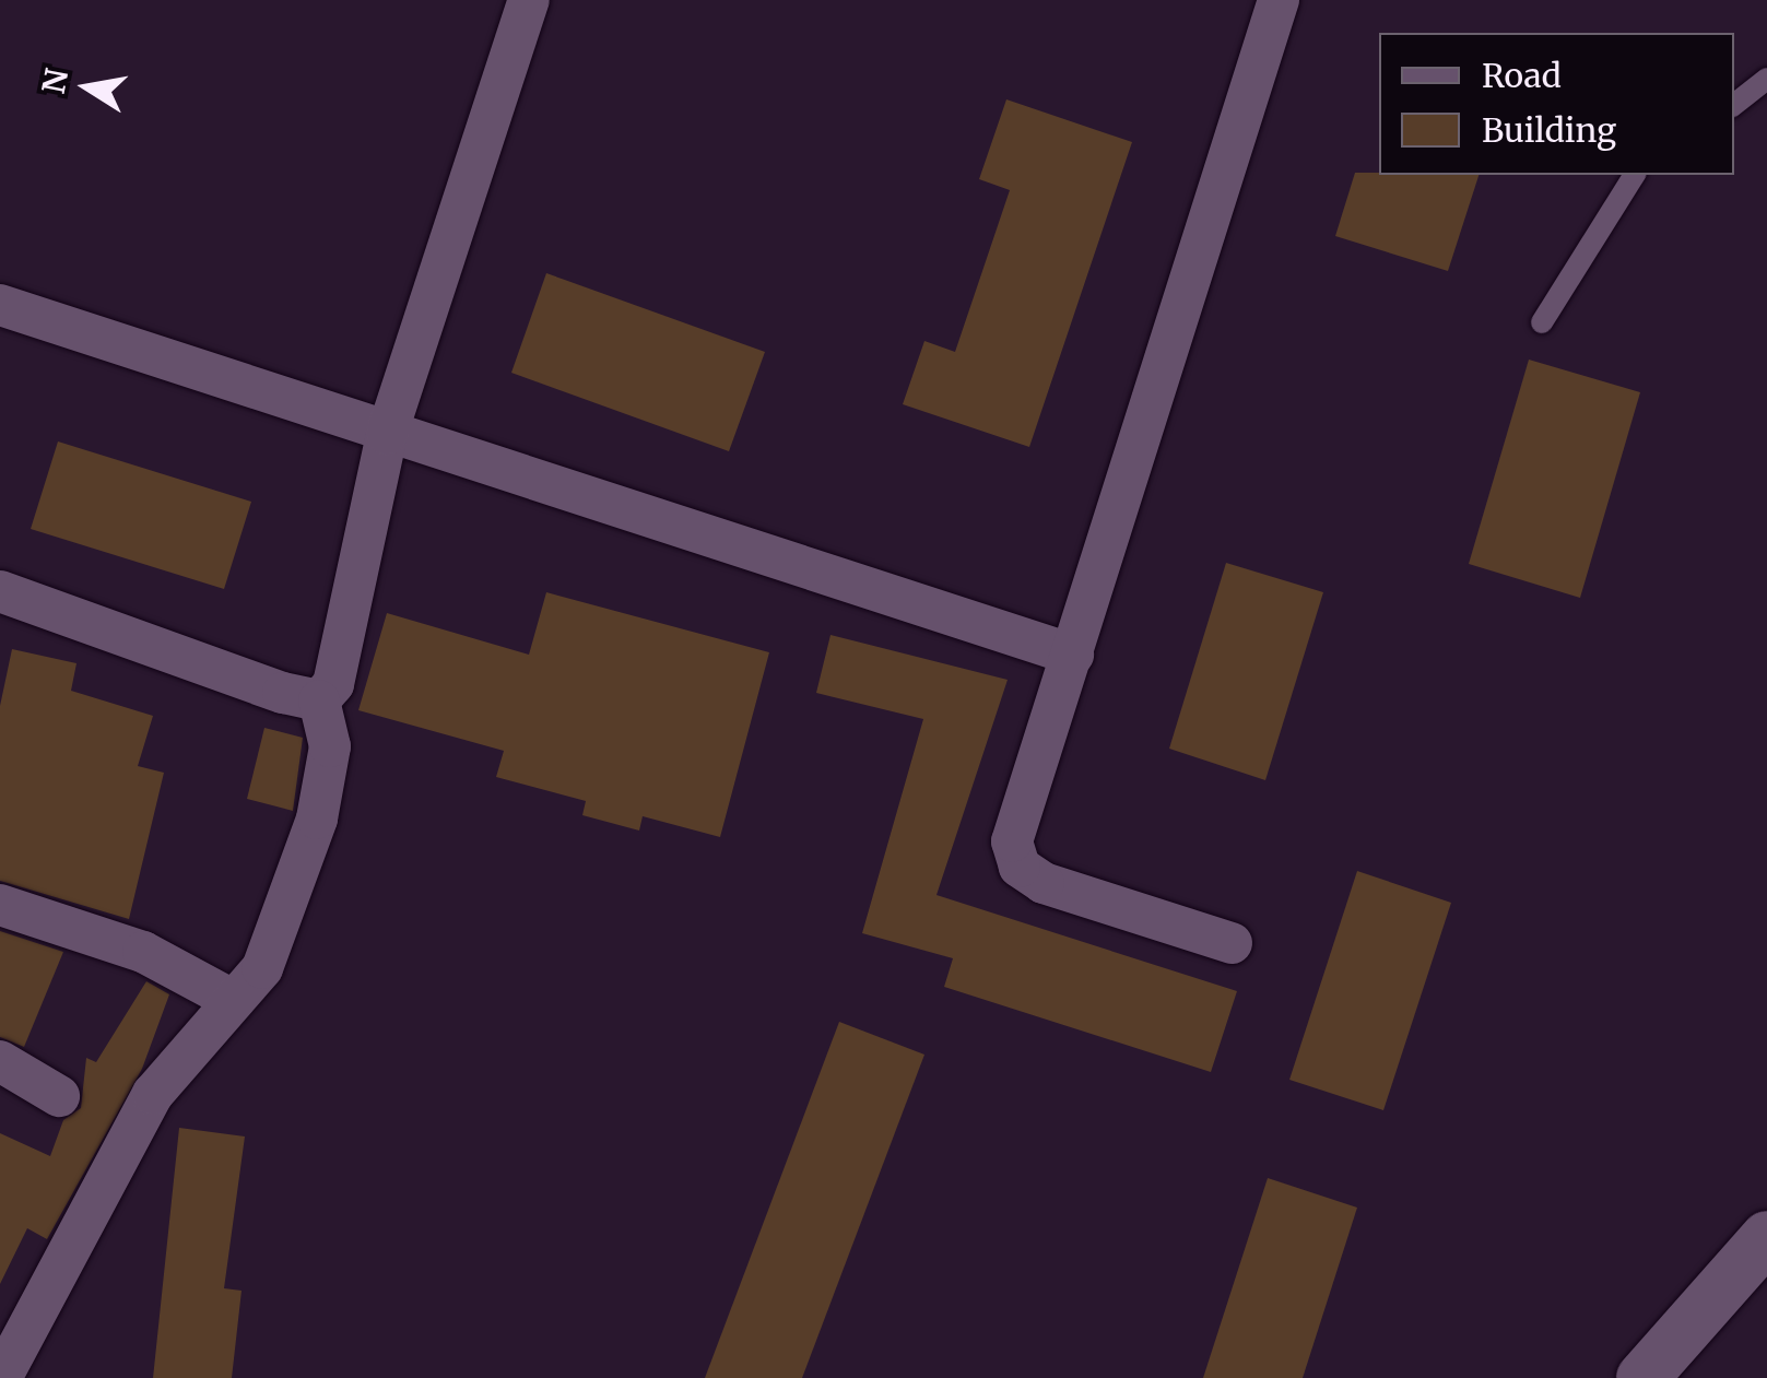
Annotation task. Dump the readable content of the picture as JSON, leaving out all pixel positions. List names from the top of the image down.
{
  "legend": ["Road", "Building"],
  "north": "left"
}
